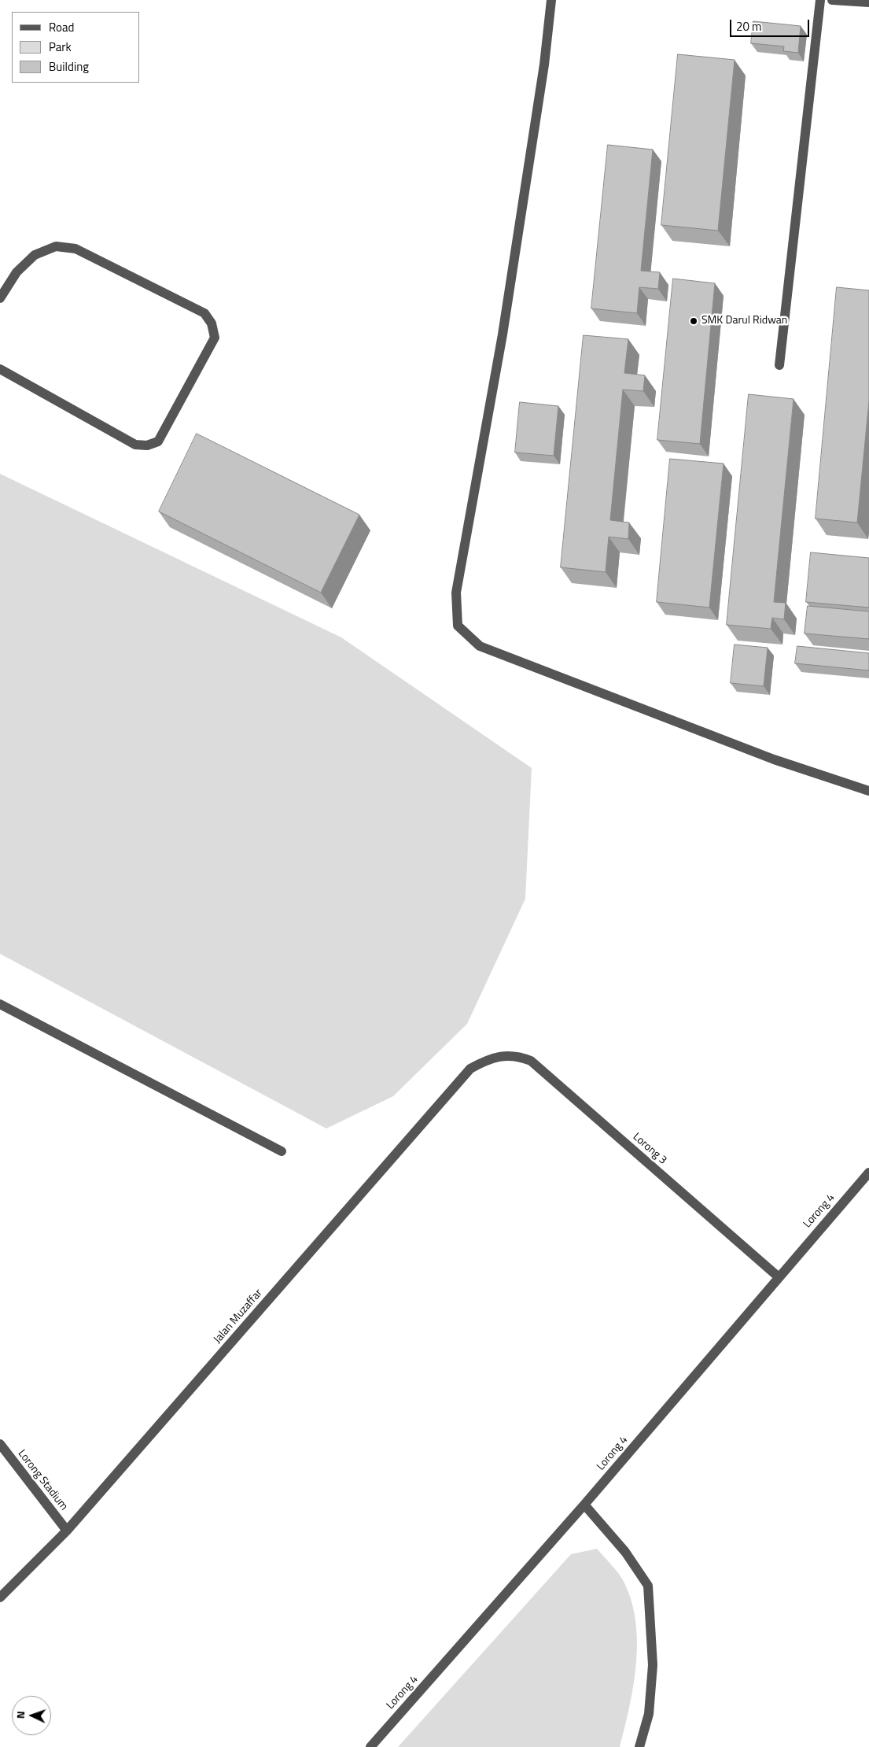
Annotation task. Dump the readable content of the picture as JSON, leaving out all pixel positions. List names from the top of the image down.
{
  "streets": {
    "street": [
      "Lorong 3",
      "Lorong 4",
      "Jalan Muzaffar",
      "Lorong Stadium"
    ]
  },
  "crossings": [
    ["Lorong 3", "Lorong 4"],
    ["Lorong 3", "Jalan Muzaffar"],
    ["Jalan Muzaffar", "Lorong Stadium"]
  ],
  "places": ["SMK Darul Ridwan"],
  "legend": ["Road", "Park", "Building"],
  "scale_bar": "20 m",
  "north": "left"
}
